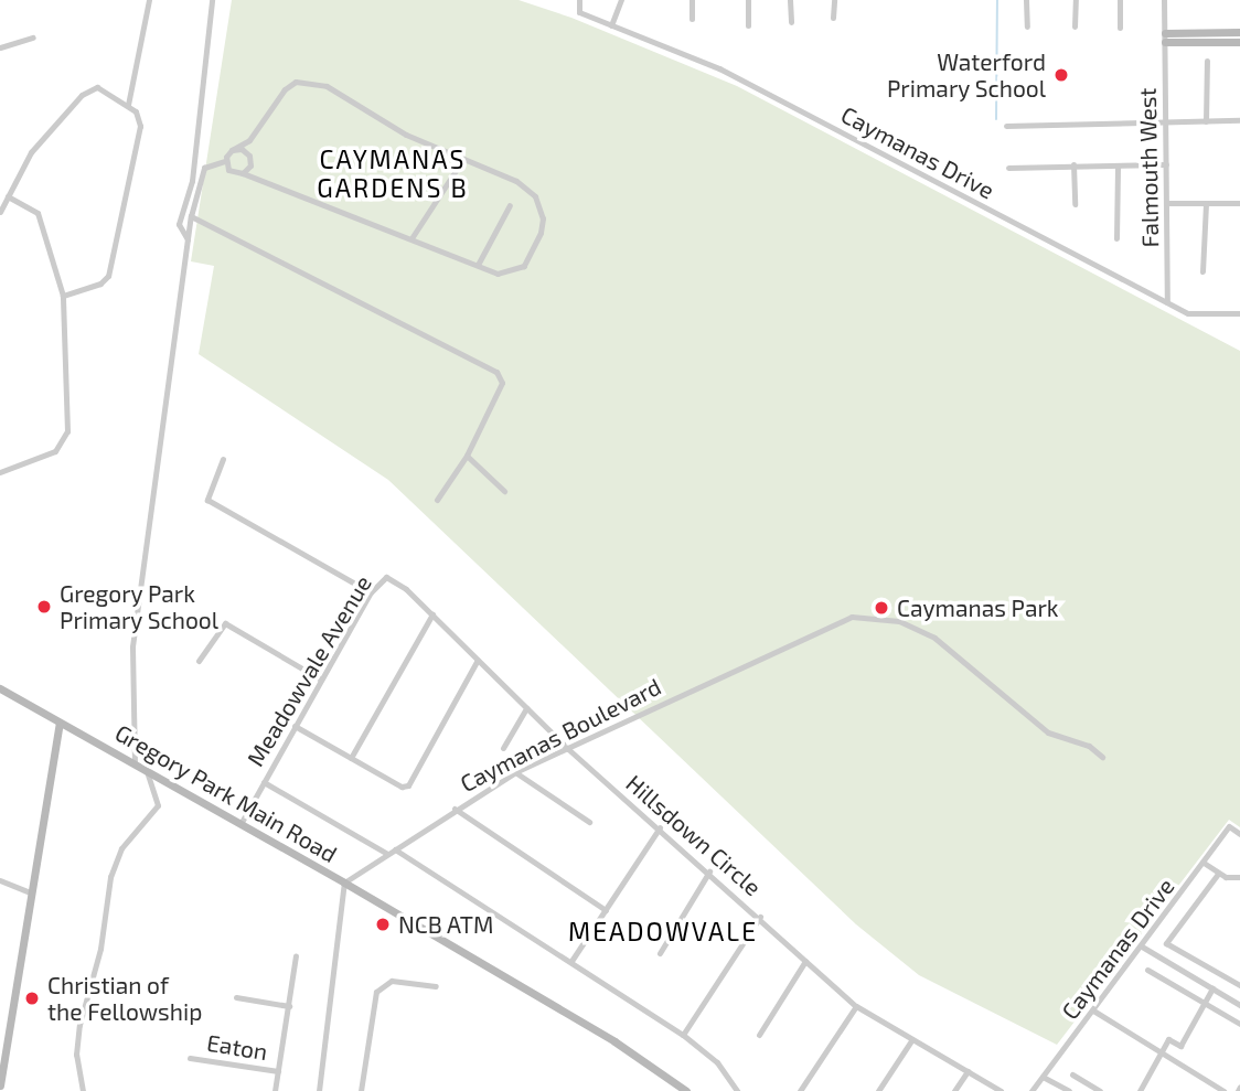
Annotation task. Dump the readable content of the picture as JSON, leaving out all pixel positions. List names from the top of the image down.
{
  "streets": {
    "street": [
      "Caymanas Drive",
      "Falmouth West",
      "Meadowvale Avenue",
      "Caymanas Boulevard",
      "Gregory Park Main Road",
      "Hillsdown Circle",
      "Eaton"
    ]
  },
  "crossings": [
    ["Caymanas Drive", "Falmouth West"],
    ["Meadowvale Avenue", "Gregory Park Main Road"],
    ["Meadowvale Avenue", "Hillsdown Circle"],
    ["Caymanas Boulevard", "Gregory Park Main Road"],
    ["Caymanas Boulevard", "Hillsdown Circle"]
  ],
  "districts": ["CAYMANAS GARDENS B", "MEADOWVALE"],
  "places": [
    "Waterford Primary School",
    "Gregory Park Primary School",
    "Caymanas Park",
    "NCB ATM",
    "Christian of the Fellowship"
  ]
}
